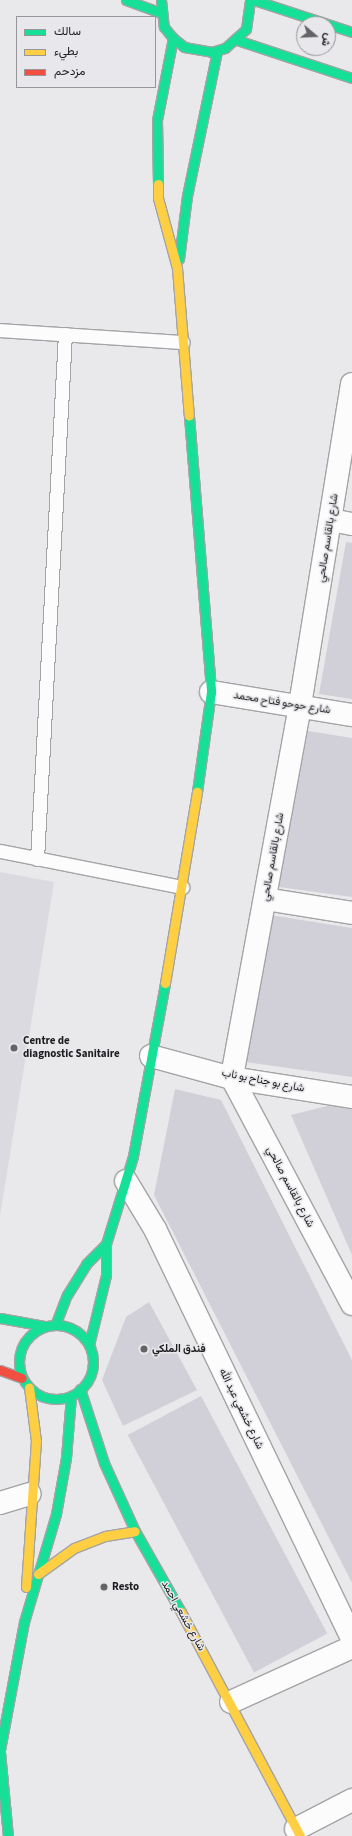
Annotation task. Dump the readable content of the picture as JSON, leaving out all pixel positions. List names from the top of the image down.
{
  "streets": {
    "street": [
      "شارع بالقاسم صالحي",
      "شارع حوحو فتاح محمد",
      "شارع بو جناح بو ناب",
      "شارع خشعي عبد الله",
      "شارع خشعي احمد"
    ]
  },
  "crossings": [
    ["شارع بالقاسم صالحي", "شارع حوحو فتاح محمد"],
    ["شارع بالقاسم صالحي", "شارع بو جناح بو ناب"]
  ],
  "places": ["Centre de diagnostic Sanitaire", "فندق الملكي", "Resto"],
  "legend": ["سالك", "بطيء", "مزدحم"],
  "north": "right"
}
